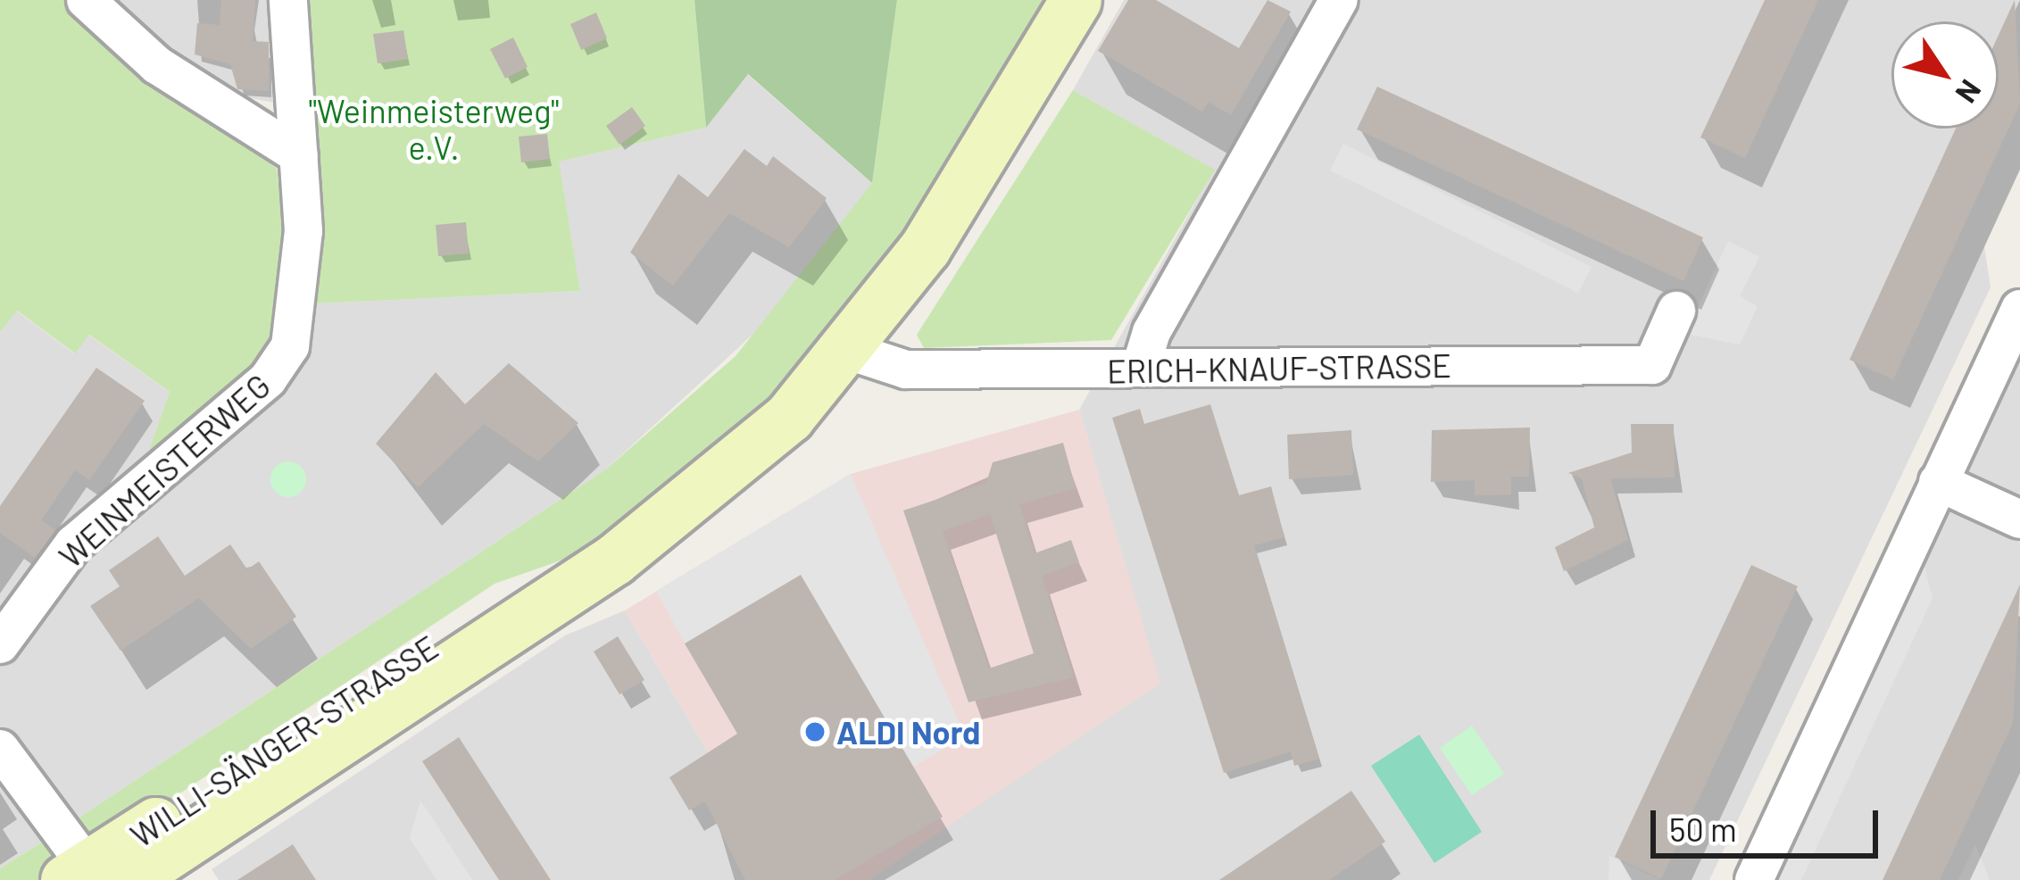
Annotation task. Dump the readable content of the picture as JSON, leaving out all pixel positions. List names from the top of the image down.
{
  "streets": {
    "main road": ["WILLI-SÄNGER-STRASSE"],
    "street": ["ERICH-KNAUF-STRASSE", "WEINMEISTERWEG"]
  },
  "crossings": [
    ["ERICH-KNAUF-STRASSE", "WILLI-SÄNGER-STRASSE"]
  ],
  "parks": ["\"Weinmeisterweg\" e.V."],
  "places": ["ALDI Nord"],
  "scale_bar": "50 m",
  "north": "bottom right"
}
